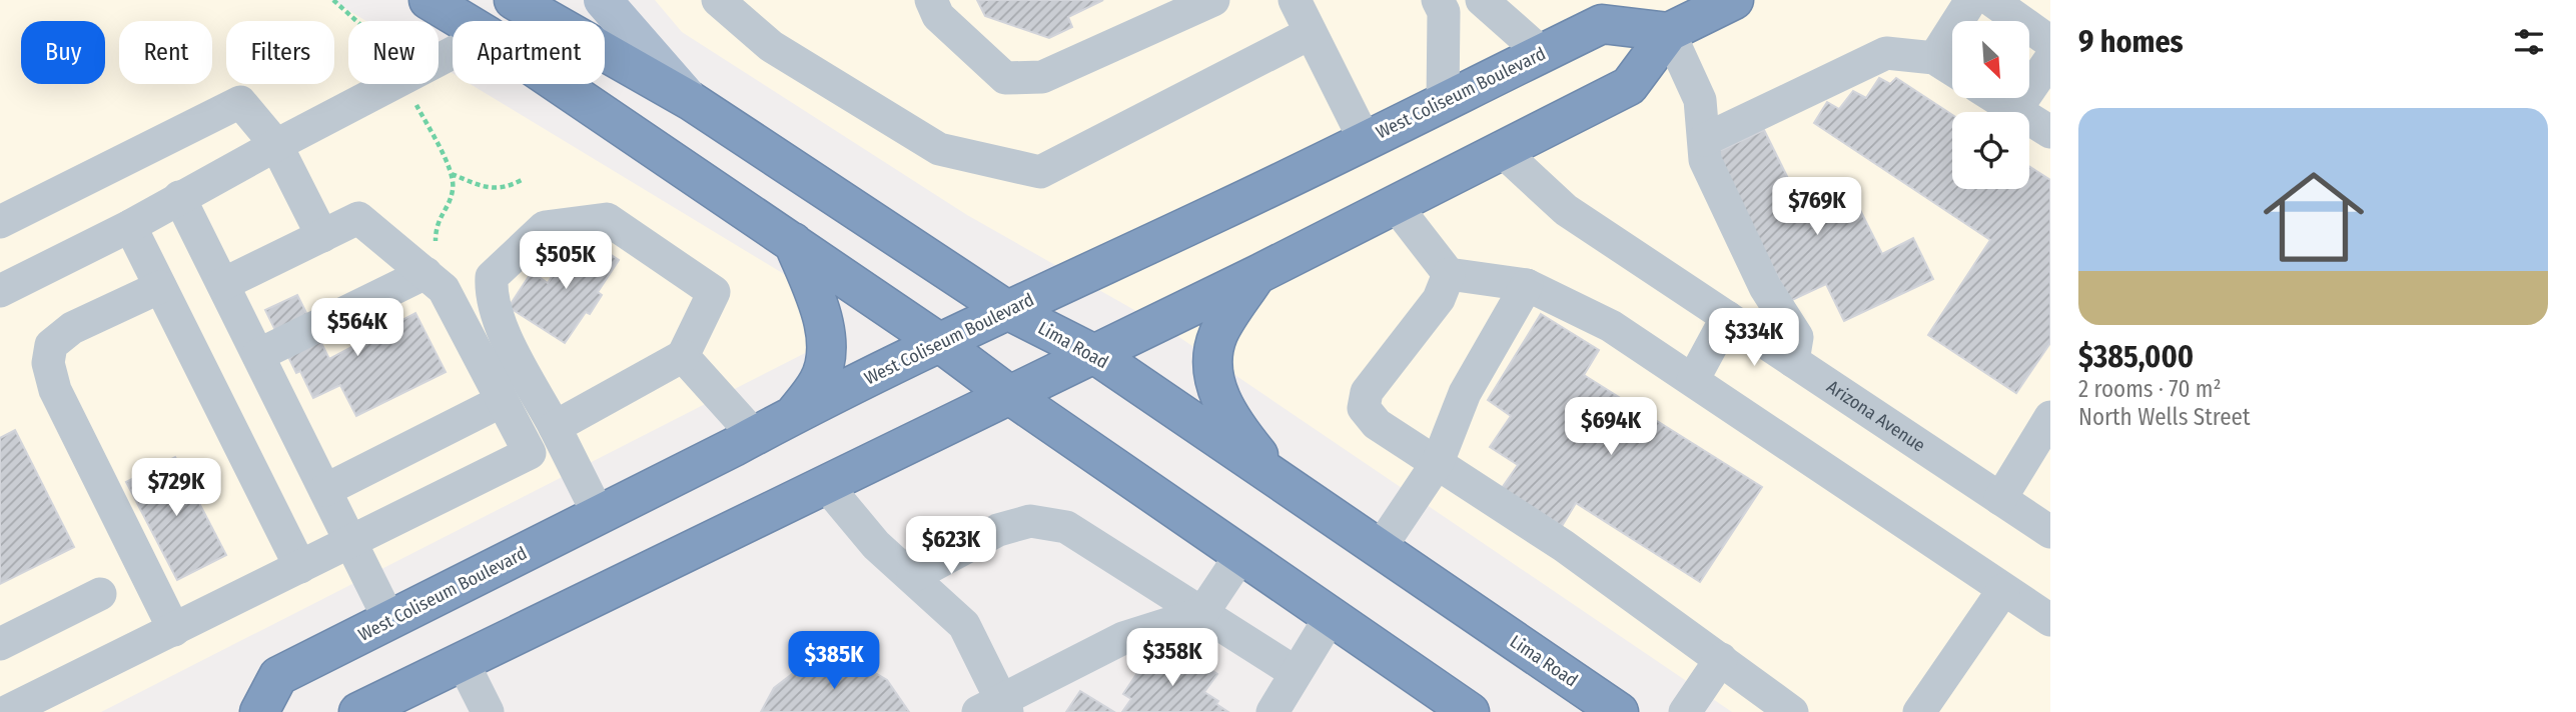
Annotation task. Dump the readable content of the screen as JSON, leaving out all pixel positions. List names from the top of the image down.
{
  "streets": {
    "highway": ["West Coliseum Boulevard", "Lima Road"],
    "street": ["Arizona Avenue"]
  },
  "crossings": [
    ["West Coliseum Boulevard", "Lima Road"]
  ],
  "north": "bottom right",
  "page": {
    "heading": "9 homes",
    "chip": [
      "Buy",
      "Rent",
      "Filters",
      "New",
      "Apartment"
    ],
    "list": [
      {
        "name": "$385,000",
        "note": "2 rooms · 70 m² · North Wells Street"
      }
    ],
    "price": [
      "$769K",
      "$505K",
      "$564K",
      "$334K",
      "$694K",
      "$729K",
      "$623K",
      "$358K",
      "$385K"
    ]
  }
}
